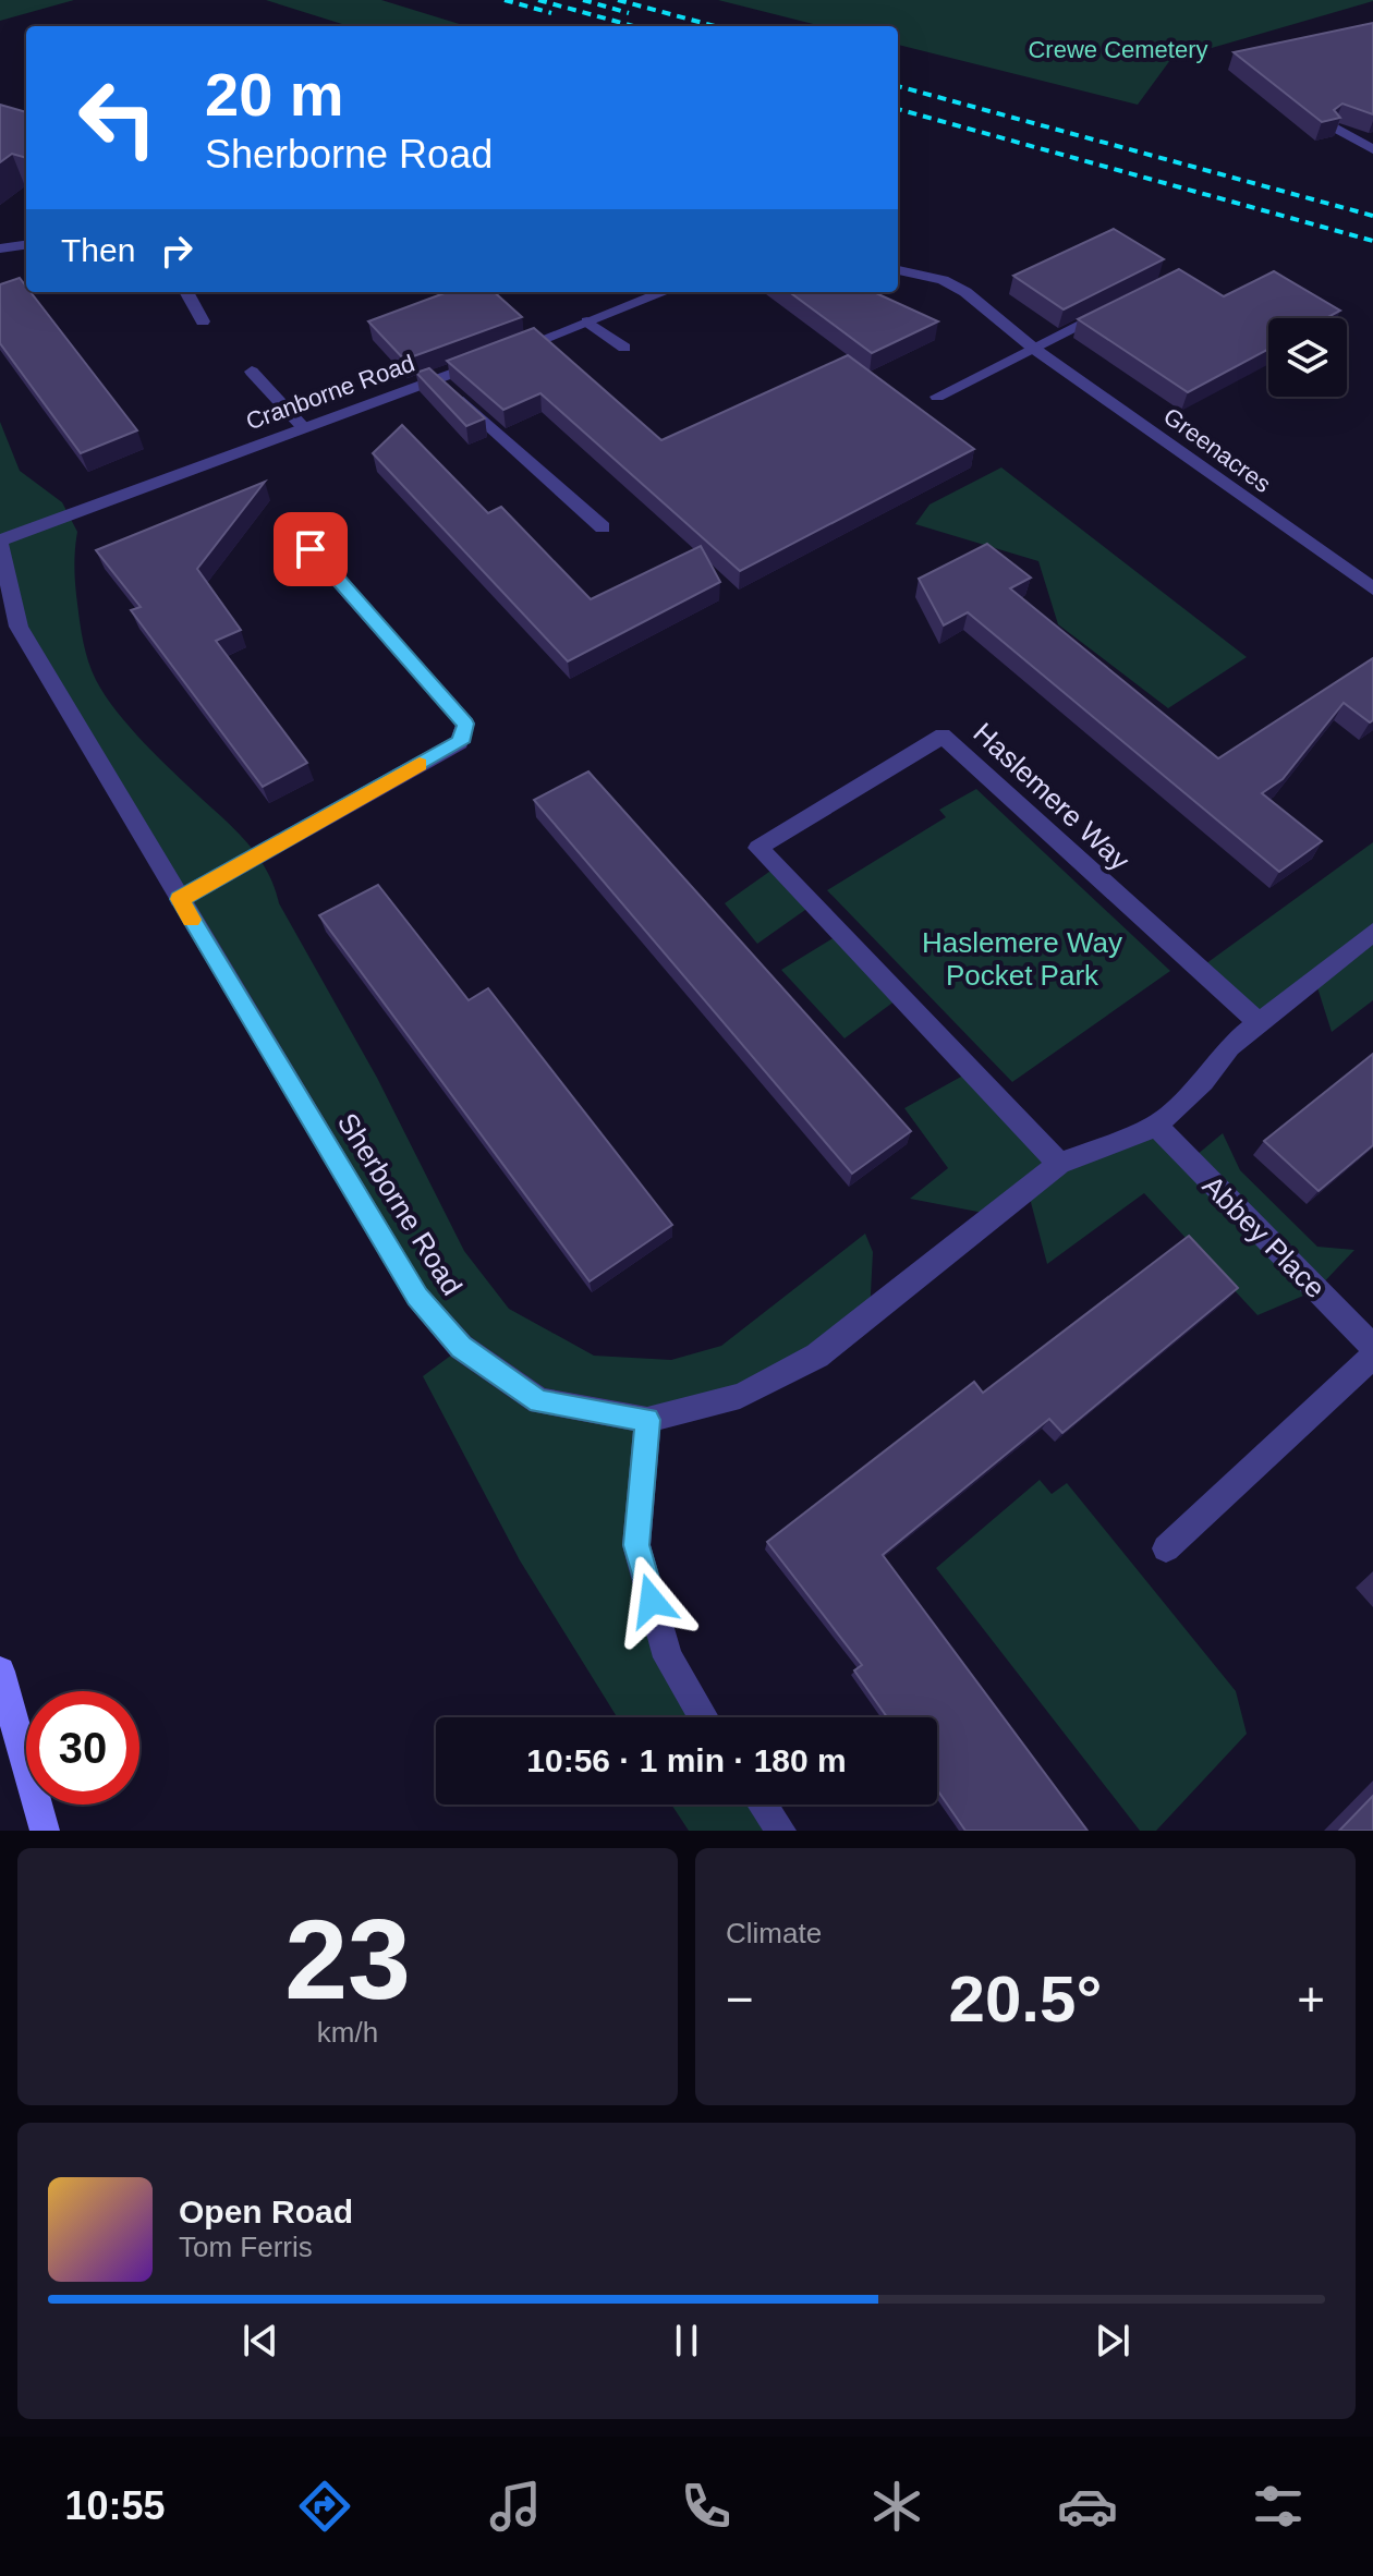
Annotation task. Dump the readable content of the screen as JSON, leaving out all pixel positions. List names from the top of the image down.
{
  "streets": {
    "street": [
      "Cranborne Road",
      "Greenacres",
      "Haslemere Way",
      "Sherborne Road",
      "Abbey Place"
    ]
  },
  "crossings": [
    ["Cranborne Road", "Sherborne Road"],
    ["Haslemere Way", "Sherborne Road"],
    ["Sherborne Road", "Abbey Place"]
  ],
  "parks": ["Crewe Cemetery", "Haslemere Way Pocket Park"],
  "page": {
    "turn": ["20 m", "Sherborne Road"],
    "then": "Then",
    "limit": "30",
    "trip": "10:56 · 1 min · 180 m",
    "tile": [
      ["23", "km/h"],
      "Climate"
    ],
    "heat": ["−", "20.5°", "+"],
    "song": ["Open Road", "Tom Ferris"],
    "tabs": "10:55"
  }
}
